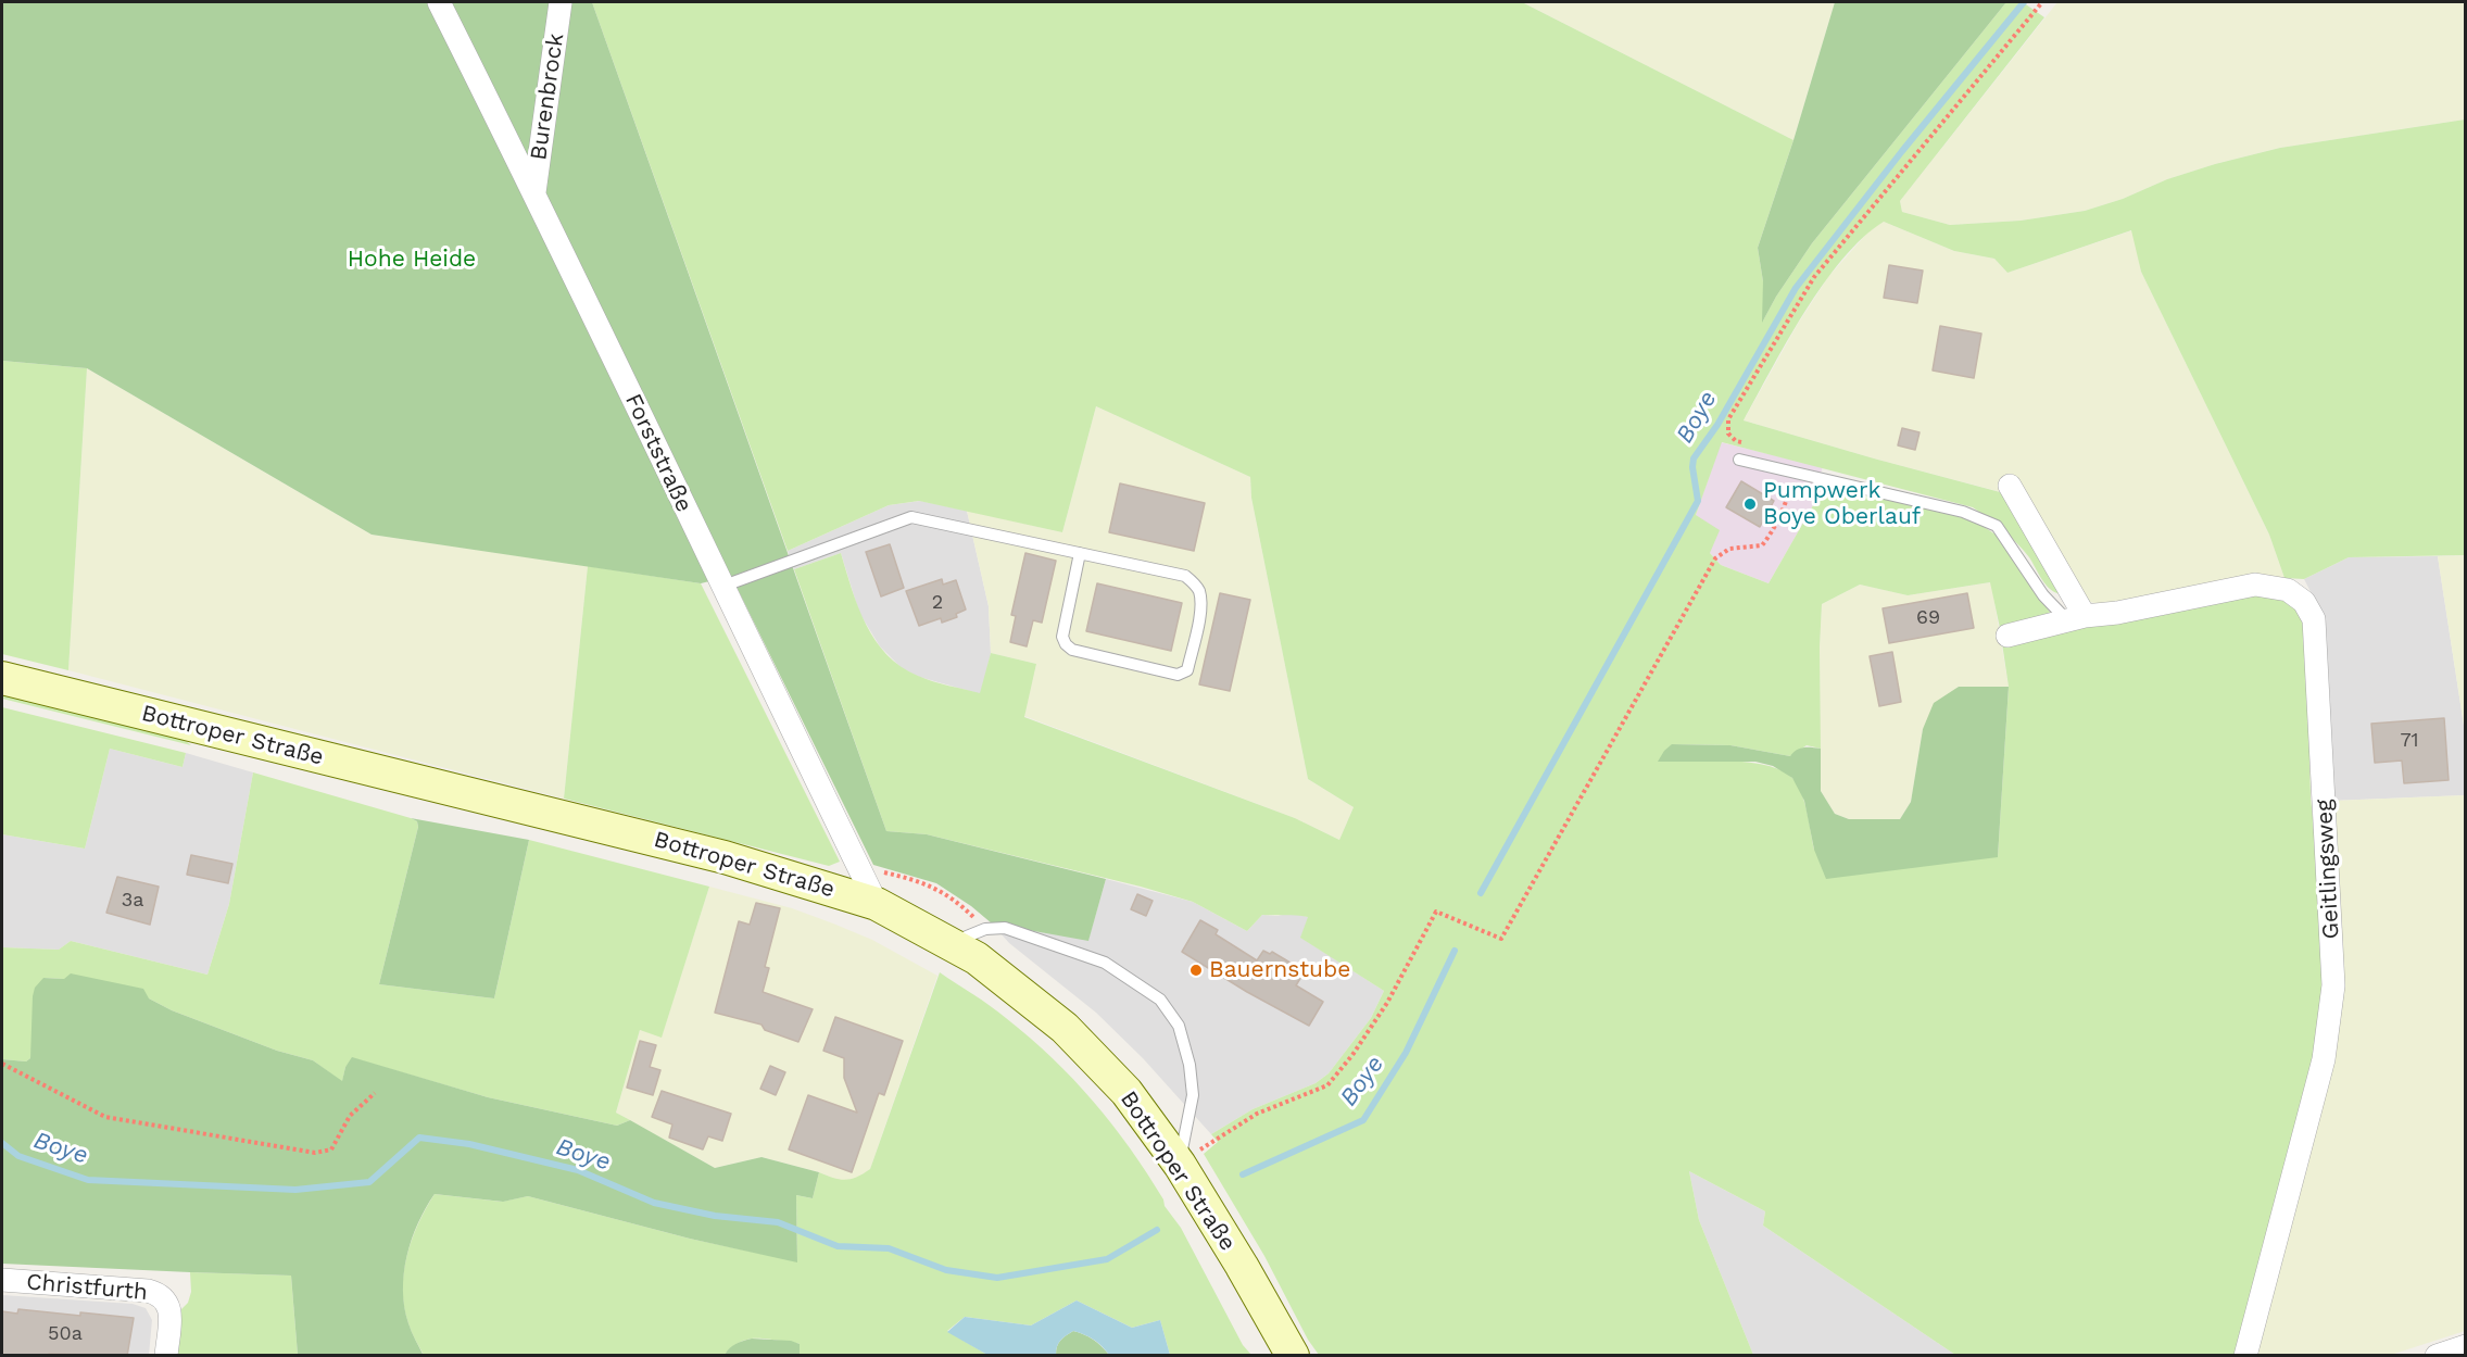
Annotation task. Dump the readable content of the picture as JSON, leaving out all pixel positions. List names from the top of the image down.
{
  "streets": {
    "main road": ["Bottroper Straße"],
    "street": [
      "Burenbrock",
      "Forststraße",
      "Geitlingsweg",
      "Christfurth"
    ]
  },
  "crossings": [
    ["Burenbrock", "Forststraße"],
    ["Forststraße", "Bottroper Straße"]
  ],
  "water": ["Boye"],
  "parks": ["Hohe Heide"],
  "places": ["Pumpwerk Boye Oberlauf", "Bauernstube"],
  "house_numbers": [
    "2",
    "69",
    "71",
    "3a",
    "50a"
  ]
}
